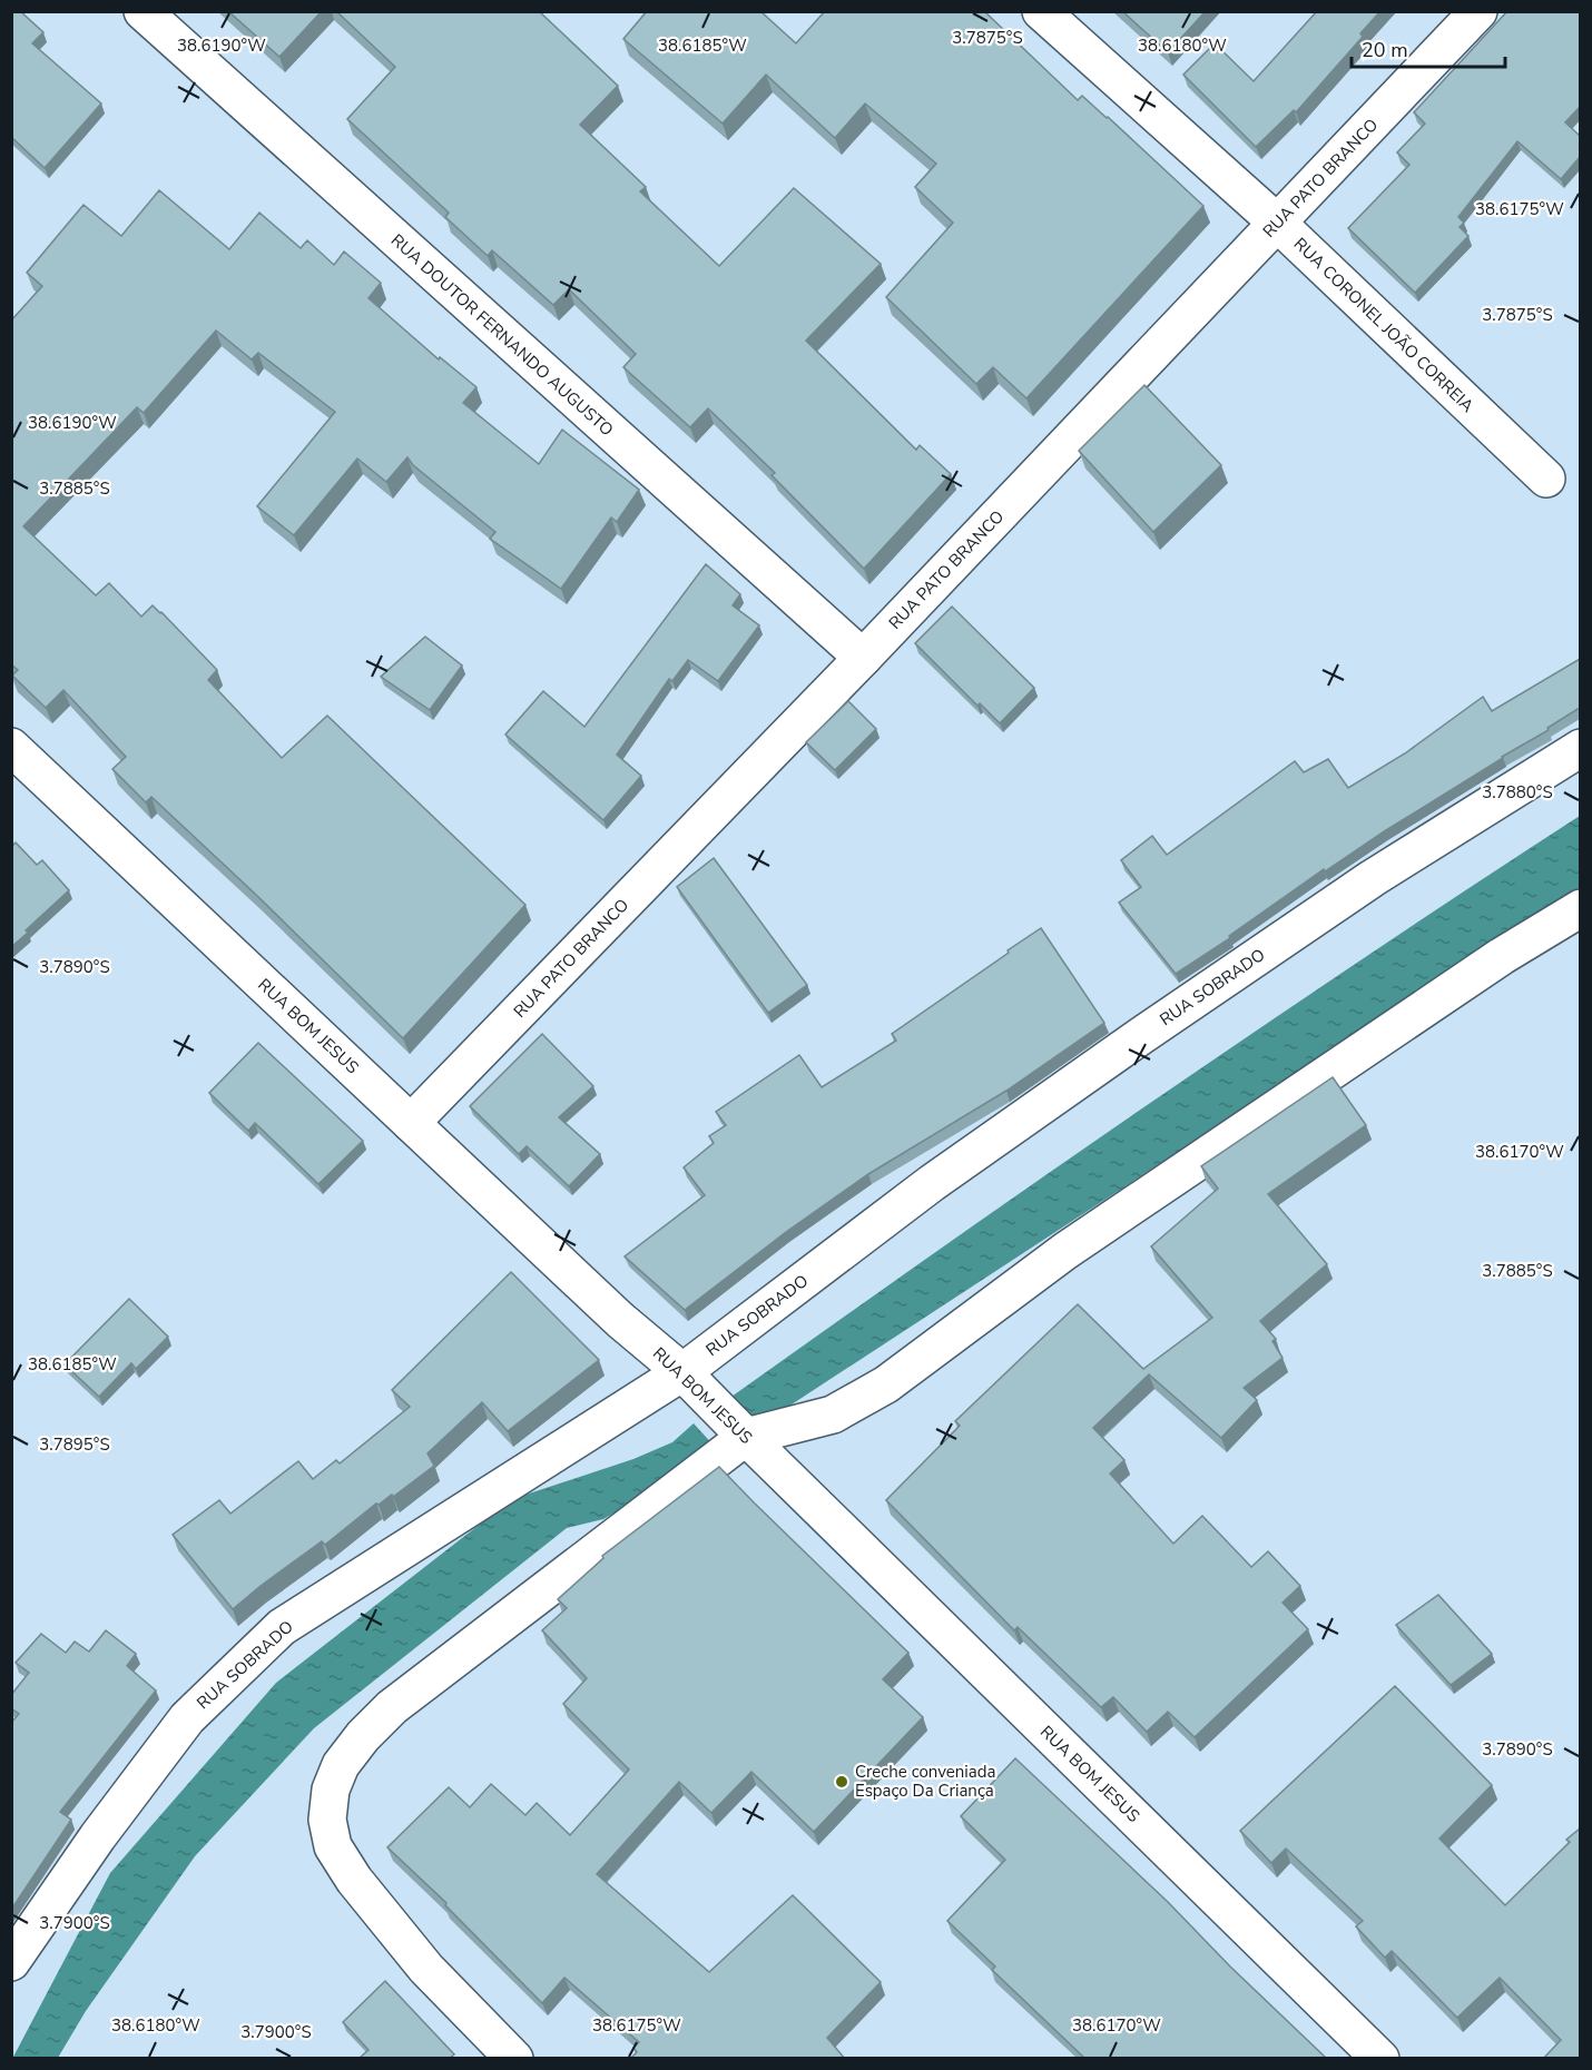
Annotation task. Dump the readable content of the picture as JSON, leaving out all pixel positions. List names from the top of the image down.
{
  "streets": {
    "street": [
      "RUA PATO BRANCO",
      "RUA CORONEL JOÃO CORREIA",
      "RUA DOUTOR FERNANDO AUGUSTO",
      "RUA SOBRADO",
      "RUA BOM JESUS"
    ]
  },
  "crossings": [
    ["RUA PATO BRANCO", "RUA CORONEL JOÃO CORREIA"],
    ["RUA PATO BRANCO", "RUA DOUTOR FERNANDO AUGUSTO"],
    ["RUA PATO BRANCO", "RUA BOM JESUS"],
    ["RUA SOBRADO", "RUA BOM JESUS"]
  ],
  "places": ["Creche conveniada Espaço Da Criança"],
  "scale_bar": "20 m",
  "coordinates": [
    "3.7875°S",
    "38.6190°W",
    "38.6185°W",
    "38.6180°W",
    "38.6175°W",
    "3.7885°S",
    "3.7880°S",
    "3.7890°S",
    "38.6170°W",
    "3.7895°S",
    "3.7900°S"
  ]
}
